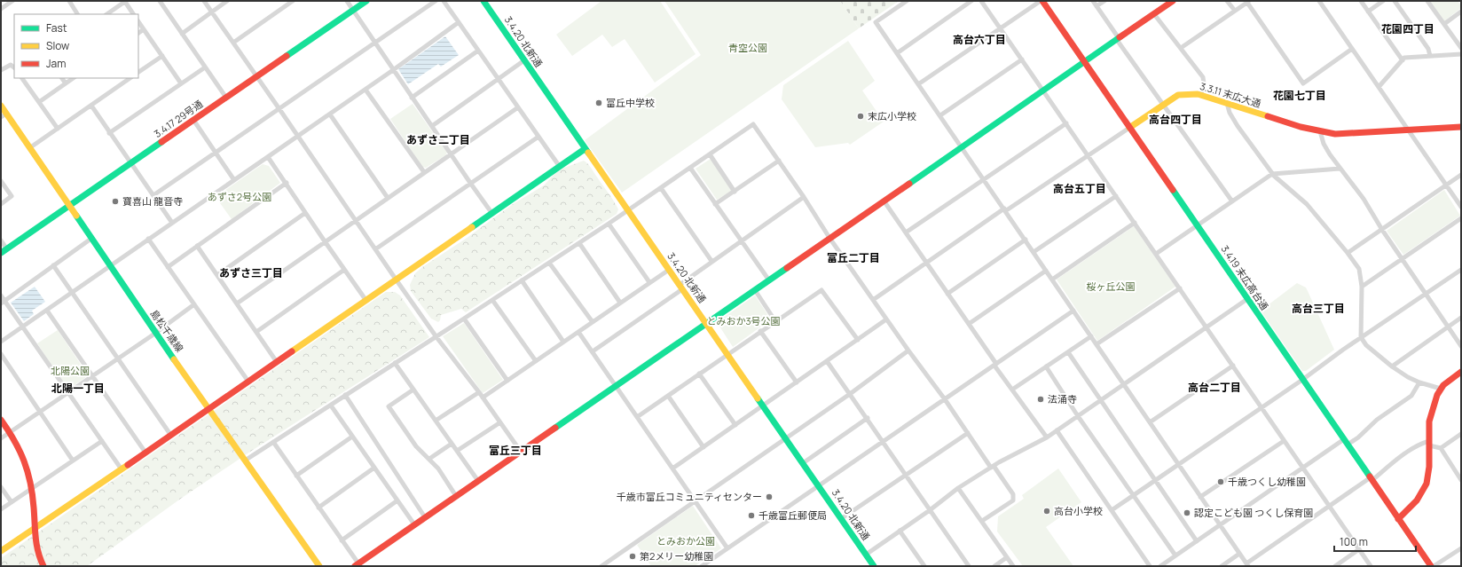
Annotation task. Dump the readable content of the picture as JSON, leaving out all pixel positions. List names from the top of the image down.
{
  "streets": {
    "street": [
      "3.4.20 北新通",
      "3.3.11 末広大通",
      "3.4.17 29号通",
      "3.4.19 末広高台通",
      "島松千歳線"
    ]
  },
  "crossings": [
    ["3.3.11 末広大通", "3.4.19 末広高台通"],
    ["3.4.17 29号通", "島松千歳線"]
  ],
  "districts": [
    "花園四丁目",
    "高台六丁目",
    "花園七丁目",
    "高台四丁目",
    "あずさ二丁目",
    "高台五丁目",
    "富丘二丁目",
    "あずさ三丁目",
    "高台三丁目",
    "高台二丁目",
    "北陽一丁目",
    "富丘三丁目"
  ],
  "parks": [
    "青空公園",
    "あずさ2号公園",
    "桜ヶ丘公園",
    "とみおか3号公園",
    "北陽公園",
    "とみおか公園"
  ],
  "places": [
    "富丘中学校",
    "末広小学校",
    "寶喜山 龍音寺",
    "法涌寺",
    "千歳つくし幼稚園",
    "千歳市富丘コミュニティセンター",
    "高台小学校",
    "認定こども園 つくし保育園",
    "千歳富丘郵便局",
    "第2メリー幼稚園"
  ],
  "legend": ["Fast", "Slow", "Jam"],
  "scale_bar": "100 m"
}
